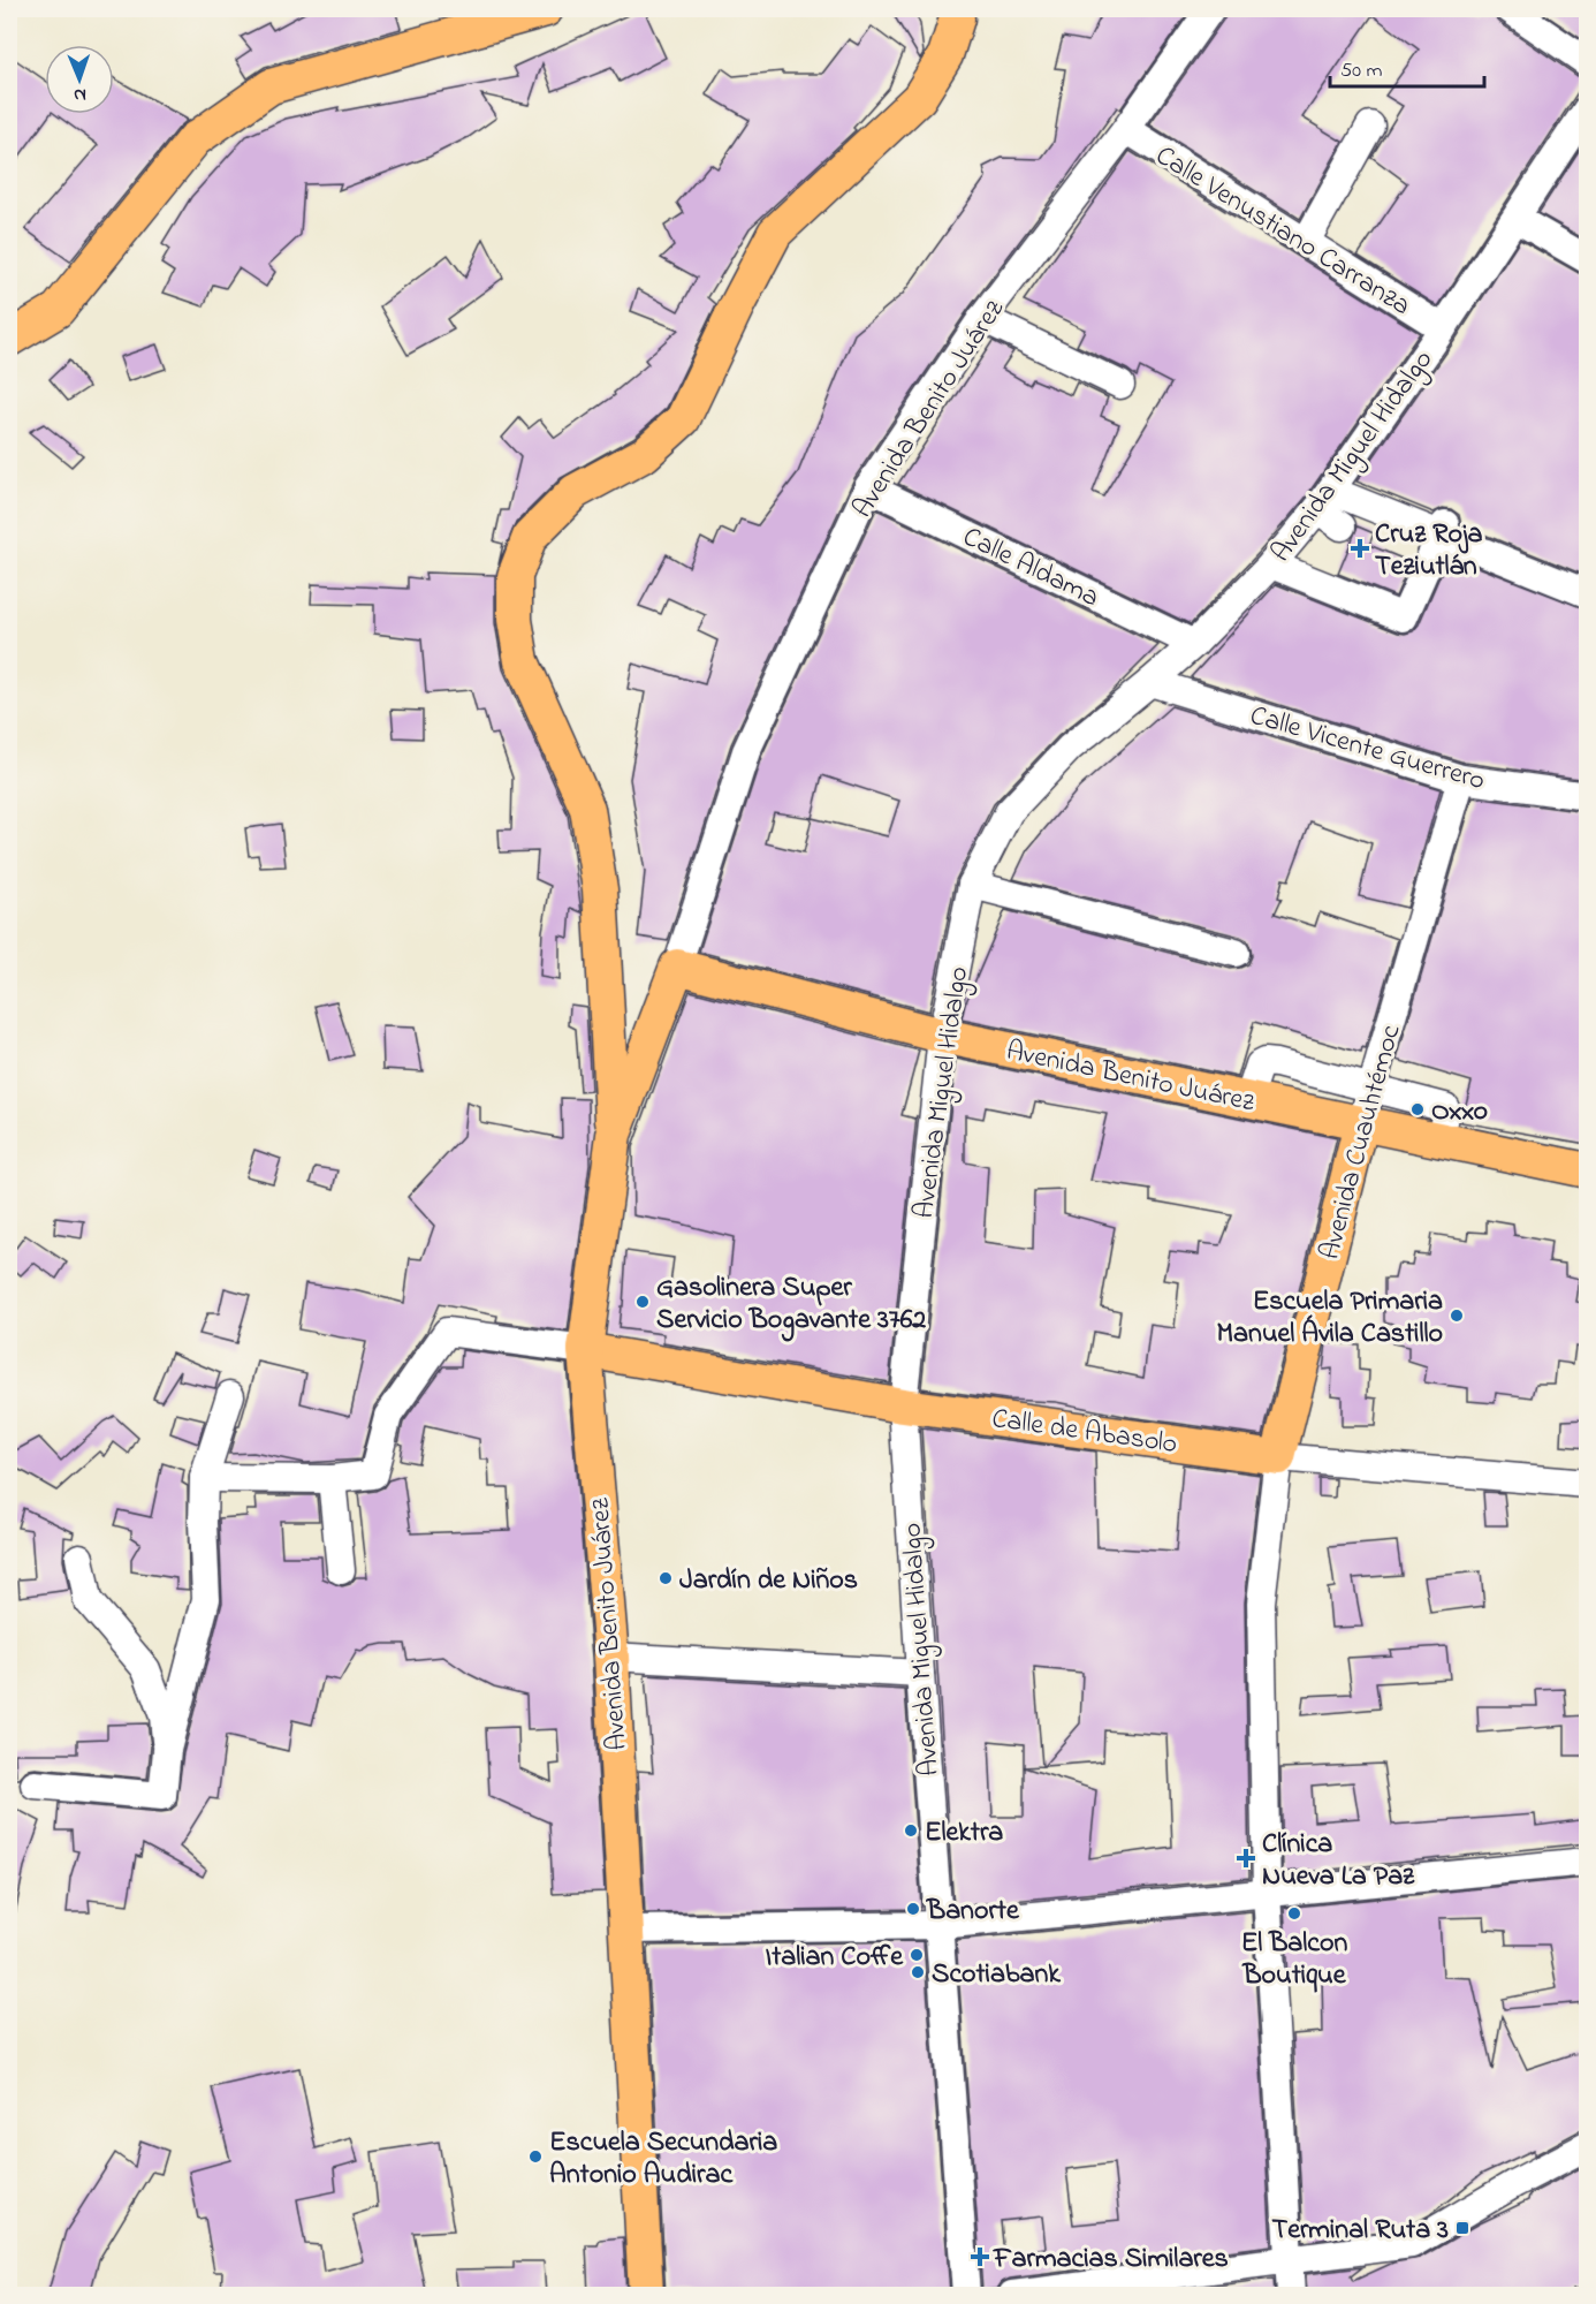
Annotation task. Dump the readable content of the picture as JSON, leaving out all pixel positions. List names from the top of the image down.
{
  "streets": {
    "main road": ["Avenida Benito Juárez", "Avenida Cuauhtémoc", "Calle de Abasolo"],
    "street": [
      "Calle Venustiano Carranza",
      "Avenida Miguel Hidalgo",
      "Calle Aldama",
      "Calle Vicente Guerrero"
    ]
  },
  "crossings": [
    ["Calle Venustiano Carranza", "Avenida Benito Juárez"],
    ["Calle Venustiano Carranza", "Avenida Miguel Hidalgo"],
    ["Avenida Benito Juárez", "Avenida Miguel Hidalgo"],
    ["Avenida Benito Juárez", "Calle Aldama"],
    ["Avenida Benito Juárez", "Avenida Cuauhtémoc"],
    ["Avenida Benito Juárez", "Calle de Abasolo"],
    ["Avenida Miguel Hidalgo", "Calle Aldama"],
    ["Avenida Miguel Hidalgo", "Calle Vicente Guerrero"],
    ["Avenida Miguel Hidalgo", "Calle de Abasolo"],
    ["Calle Vicente Guerrero", "Avenida Cuauhtémoc"],
    ["Avenida Cuauhtémoc", "Calle de Abasolo"]
  ],
  "places": {
    "health": ["Cruz Roja Teziutlán", "Clínica Nueva La Paz", "Farmacias Similares"],
    "other": [
      "Oxxo",
      "Gasolinera Super Servicio Bogavante 3762",
      "Escuela Primaria Manuel Ávila Castillo",
      "Jardín de Niños",
      "Elektra",
      "Banorte",
      "El Balcon Boutique",
      "Italian Coffe",
      "Scotiabank",
      "Escuela Secundaria Antonio Audirac"
    ],
    "transit": ["Terminal Ruta 3"]
  },
  "scale_bar": "50 m",
  "north": "bottom"
}
